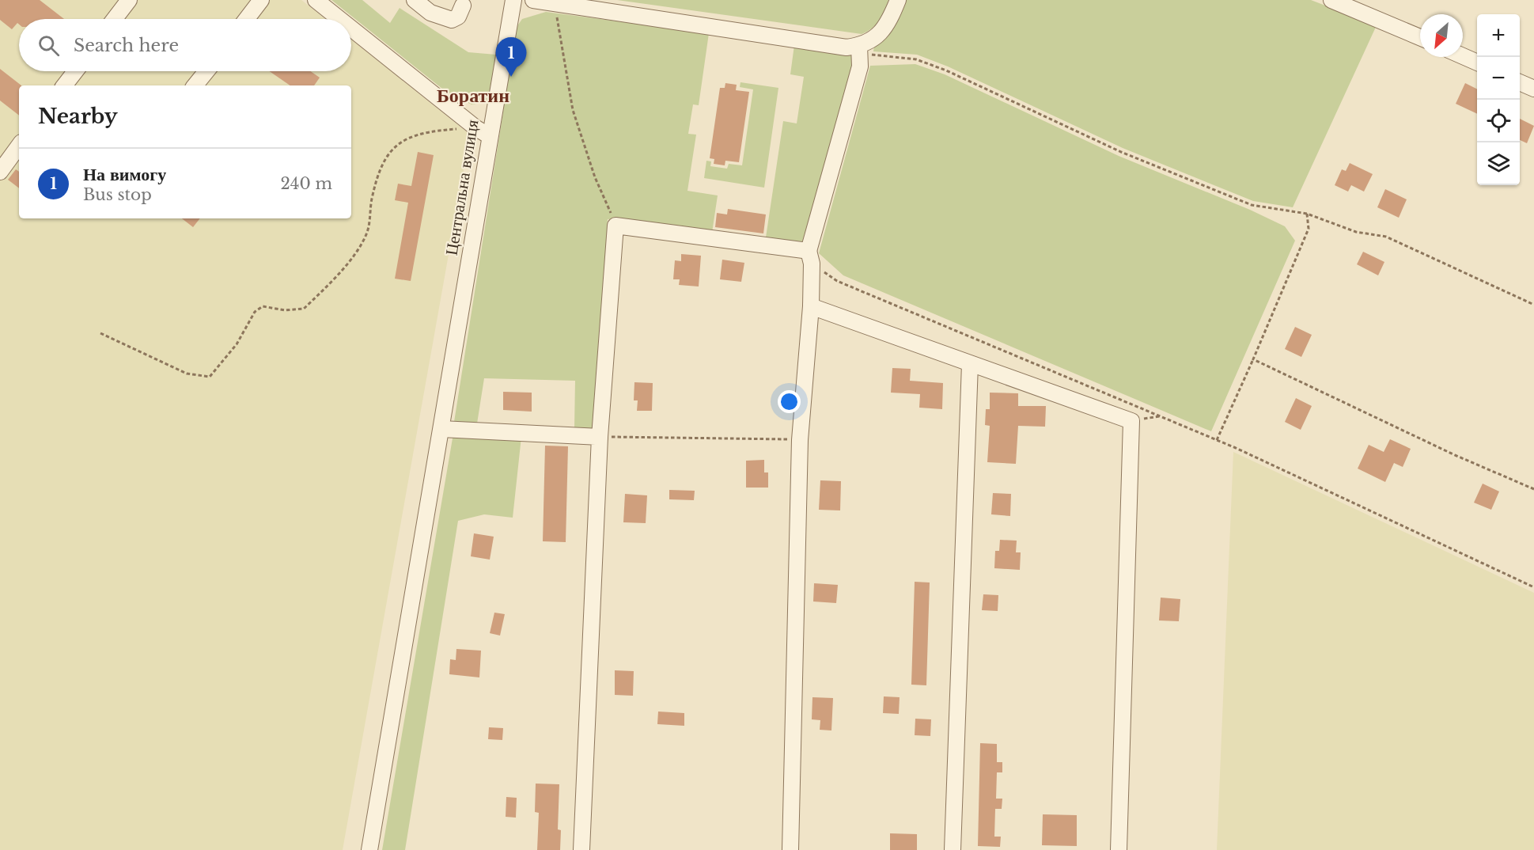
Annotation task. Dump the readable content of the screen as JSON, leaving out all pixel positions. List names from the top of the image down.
{
  "streets": {
    "street": ["Центральна вулиця"]
  },
  "districts": ["Боратин"],
  "north": "bottom left",
  "page": {
    "map_buttons": ["+", "−"],
    "search": "Search here",
    "pins": "1",
    "heading": "Nearby",
    "list": [
      {
        "mark": "1",
        "name": "На вимогу",
        "note": "Bus stop",
        "value": "240 m"
      }
    ]
  }
}
